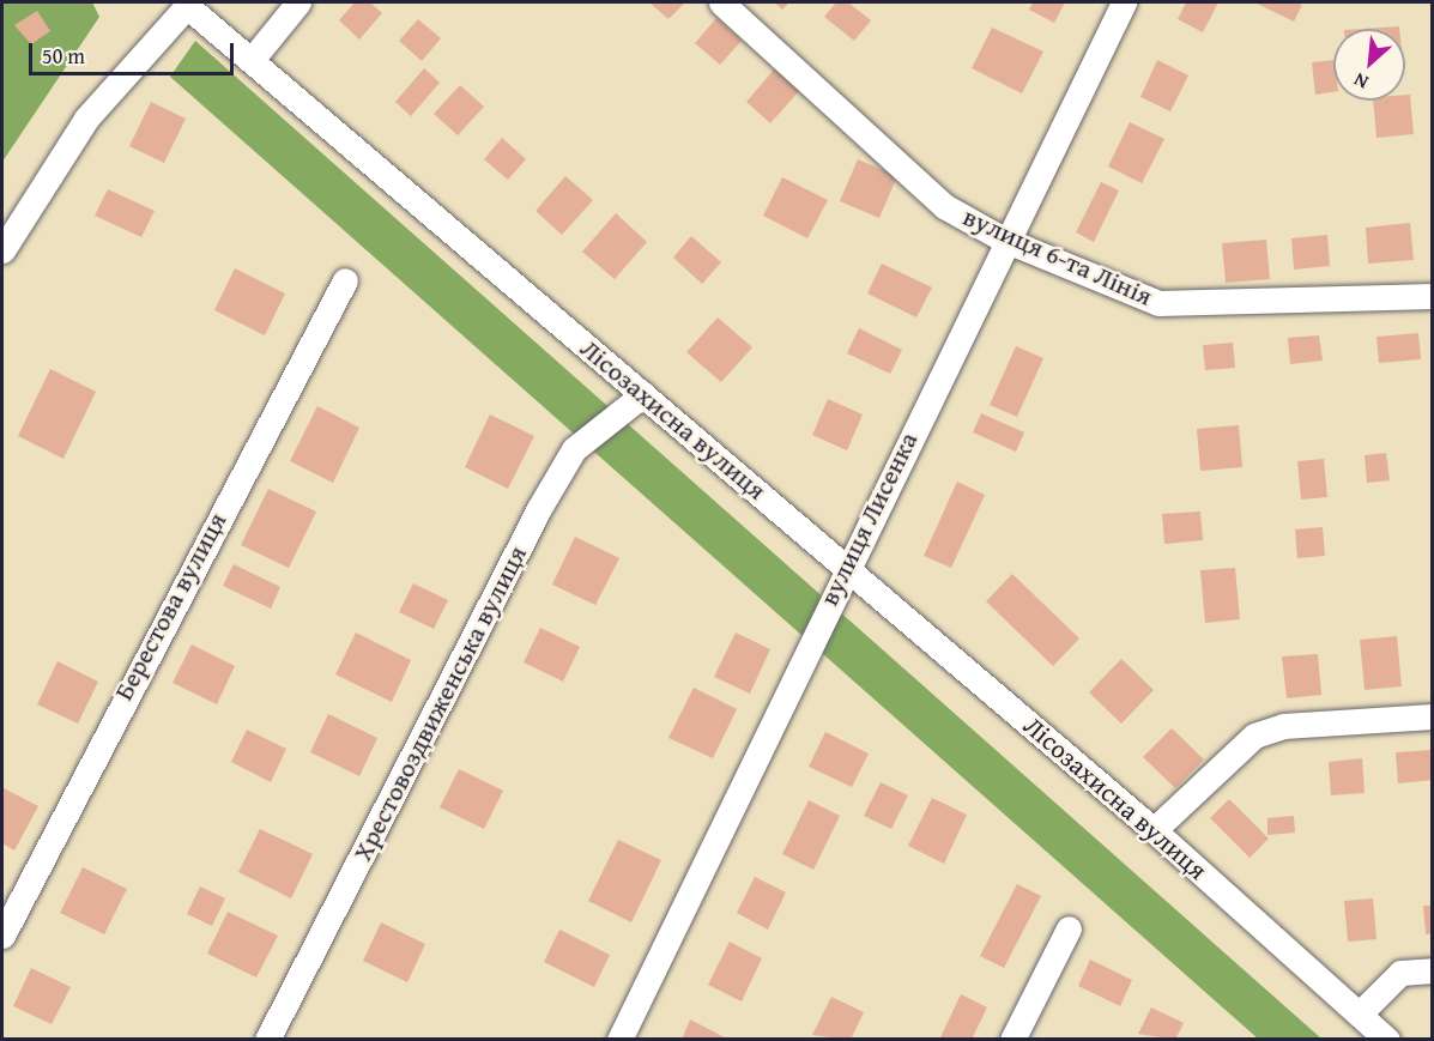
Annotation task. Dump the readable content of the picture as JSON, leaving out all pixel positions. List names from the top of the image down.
{
  "streets": {
    "street": [
      "вулиця 6-та Лінія",
      "Лісозахисна вулиця",
      "вулиця Лисенка",
      "Берестова вулиця",
      "Хрестовоздвиженська вулиця"
    ]
  },
  "crossings": [
    ["вулиця 6-та Лінія", "вулиця Лисенка"],
    ["Лісозахисна вулиця", "вулиця Лисенка"],
    ["Лісозахисна вулиця", "Хрестовоздвиженська вулиця"]
  ],
  "scale_bar": "50 m",
  "north": "bottom left"
}
